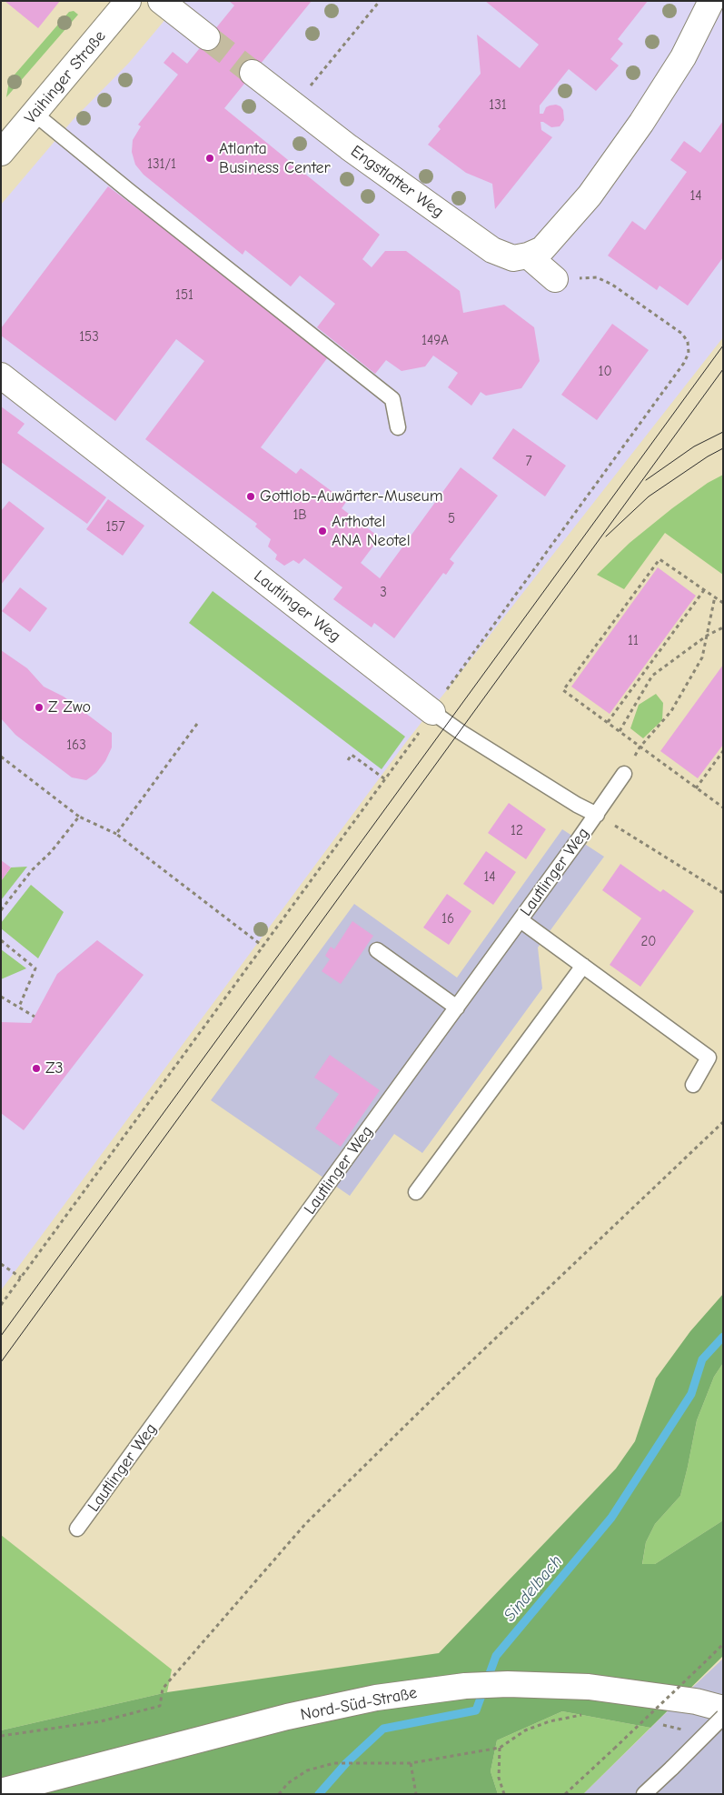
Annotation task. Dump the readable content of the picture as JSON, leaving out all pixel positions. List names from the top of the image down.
{
  "streets": {
    "street": [
      "Vaihinger Straße",
      "Engstlatter Weg",
      "Lautlinger Weg",
      "Nord-Süd-Straße"
    ]
  },
  "water": ["Sindelbach"],
  "places": [
    "Atlanta Business Center",
    "Gottlob-Auwärter-Museum",
    "Arthotel ANA Neotel",
    "Z Zwo",
    "Z3"
  ],
  "house_numbers": [
    "131",
    "131/1",
    "14",
    "151",
    "153",
    "149A",
    "10",
    "7",
    "1B",
    "5",
    "157",
    "3",
    "11",
    "163",
    "12",
    "14",
    "16",
    "20"
  ]
}
